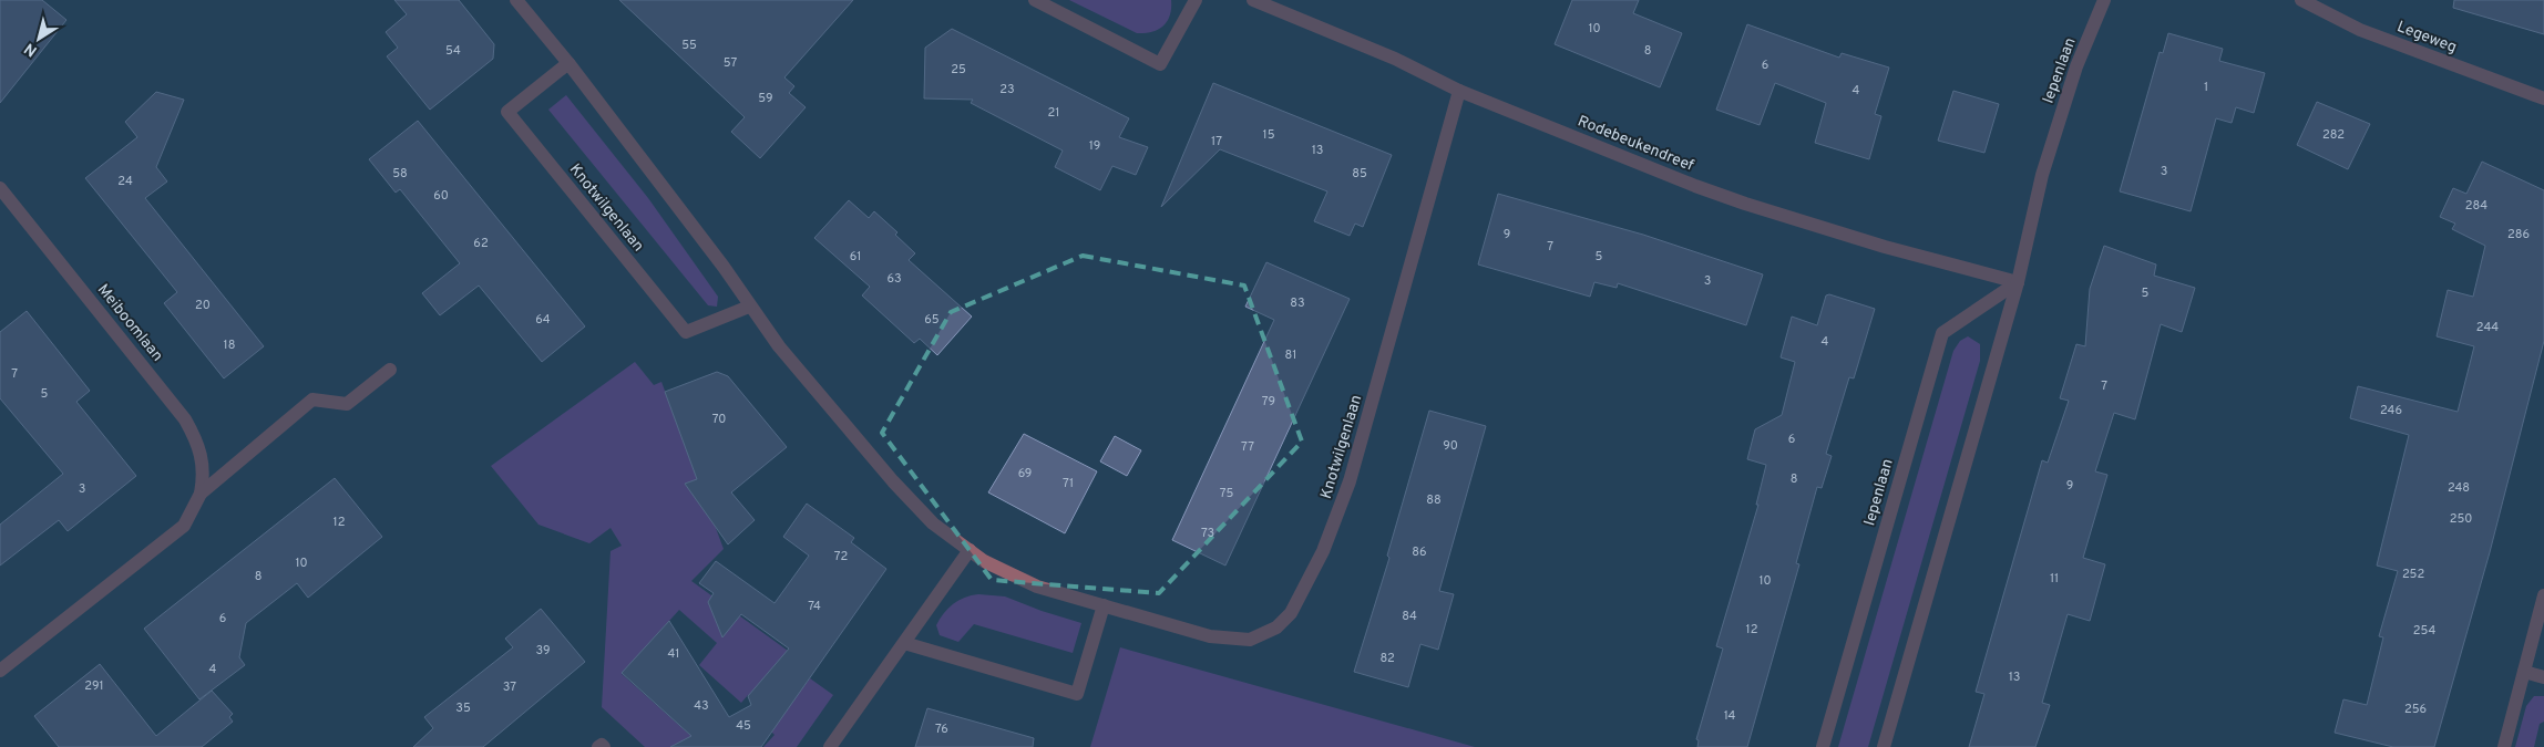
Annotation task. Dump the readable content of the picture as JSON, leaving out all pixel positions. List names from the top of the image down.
{
  "streets": {
    "street": [
      "Legeweg",
      "Iepenlaan",
      "Rodebeukendreef",
      "Knotwilgenlaan",
      "Meiboomlaan"
    ]
  },
  "crossings": [
    ["Iepenlaan", "Rodebeukendreef"],
    ["Rodebeukendreef", "Knotwilgenlaan"]
  ],
  "house_numbers": [
    "10",
    "55",
    "54",
    "8",
    "57",
    "6",
    "25",
    "1",
    "23",
    "4",
    "59",
    "21",
    "15",
    "282",
    "17",
    "19",
    "13",
    "3",
    "58",
    "85",
    "24",
    "60",
    "284",
    "9",
    "286",
    "62",
    "7",
    "61",
    "5",
    "63",
    "3",
    "5",
    "83",
    "20",
    "64",
    "65",
    "244",
    "4",
    "18",
    "81",
    "7",
    "7",
    "5",
    "79",
    "246",
    "70",
    "6",
    "90",
    "77",
    "69",
    "8",
    "71",
    "9",
    "248",
    "3",
    "75",
    "88",
    "250",
    "12",
    "73",
    "86",
    "72",
    "10",
    "252",
    "8",
    "11",
    "10",
    "74",
    "84",
    "6",
    "12",
    "254",
    "39",
    "41",
    "82",
    "4",
    "13",
    "291",
    "37",
    "43",
    "35",
    "256",
    "14",
    "45",
    "76"
  ],
  "north": "bottom left"
}
